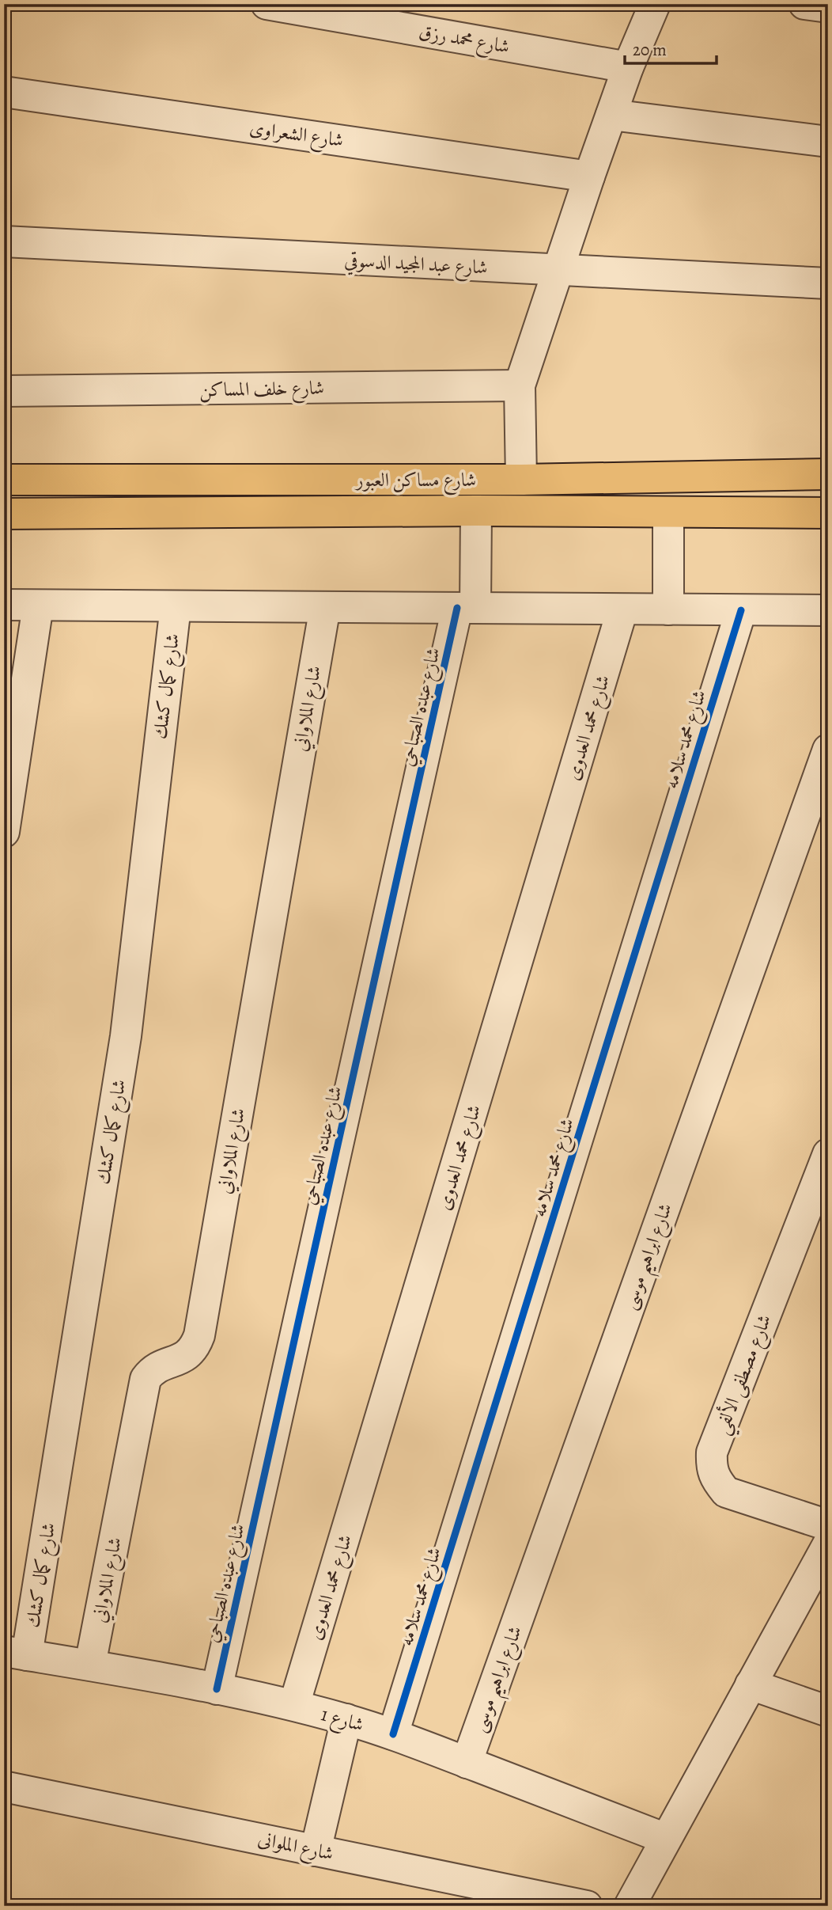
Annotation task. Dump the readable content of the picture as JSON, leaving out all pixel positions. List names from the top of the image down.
{
  "streets": {
    "main road": ["شارع مساكن العبور"],
    "street": [
      "شارع محمد رزق",
      "شارع الشعراوى",
      "شارع عبد المجيد الدسوقي",
      "شارع خلف المساكن",
      "شارع كمال كشك",
      "شارع عبده الصباحي",
      "شارع الملاواني",
      "شارع محمد العدوى",
      "شارع محمد سلامه",
      "شارع ابراهيم موسى",
      "شارع مصطفى الألفي",
      "شارع 1",
      "شارع الملوانى"
    ]
  },
  "crossings": [
    ["شارع مساكن العبور", "شارع عبده الصباحي"],
    ["شارع كمال كشك", "شارع 1"],
    ["شارع عبده الصباحي", "شارع 1"],
    ["شارع الملاواني", "شارع 1"],
    ["شارع محمد العدوى", "شارع 1"],
    ["شارع محمد سلامه", "شارع 1"],
    ["شارع ابراهيم موسى", "شارع 1"]
  ],
  "scale_bar": "20 m"
}
